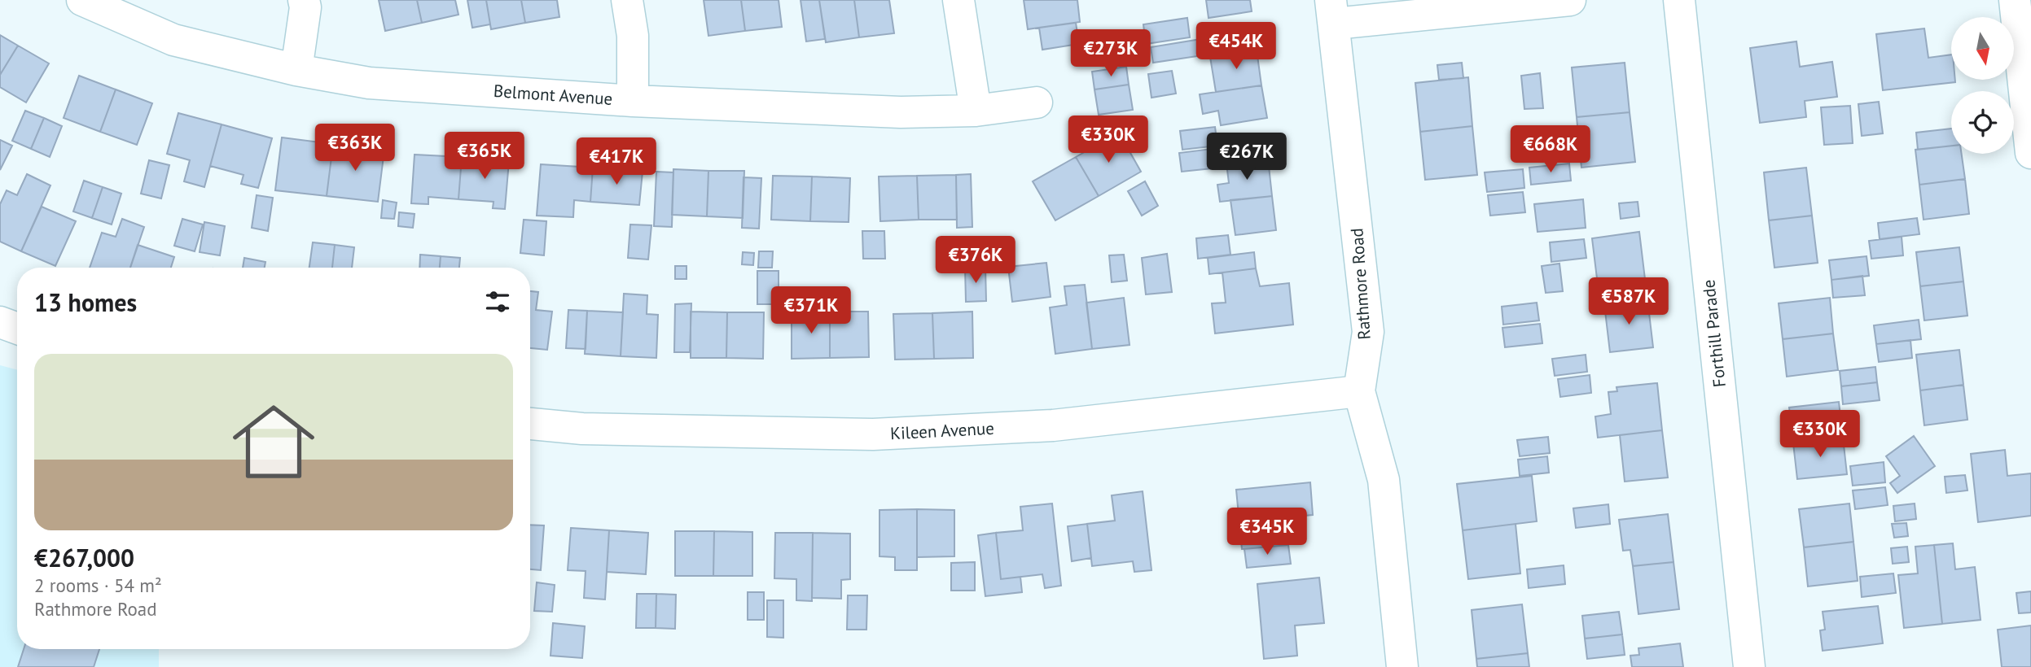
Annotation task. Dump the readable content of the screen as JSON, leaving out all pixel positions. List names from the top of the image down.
{
  "streets": {
    "street": [
      "Belmont Avenue",
      "Rathmore Road",
      "Forthill Parade",
      "Kileen Avenue"
    ]
  },
  "crossings": [
    ["Rathmore Road", "Kileen Avenue"]
  ],
  "north": "bottom",
  "page": {
    "price": [
      "€454K",
      "€273K",
      "€330K",
      "€363K",
      "€668K",
      "€365K",
      "€267K",
      "€417K",
      "€376K",
      "€587K",
      "€371K",
      "€330K",
      "€345K"
    ],
    "heading": "13 homes",
    "list": [
      {
        "name": "€267,000",
        "note": "2 rooms · 54 m² · Rathmore Road"
      }
    ]
  }
}
